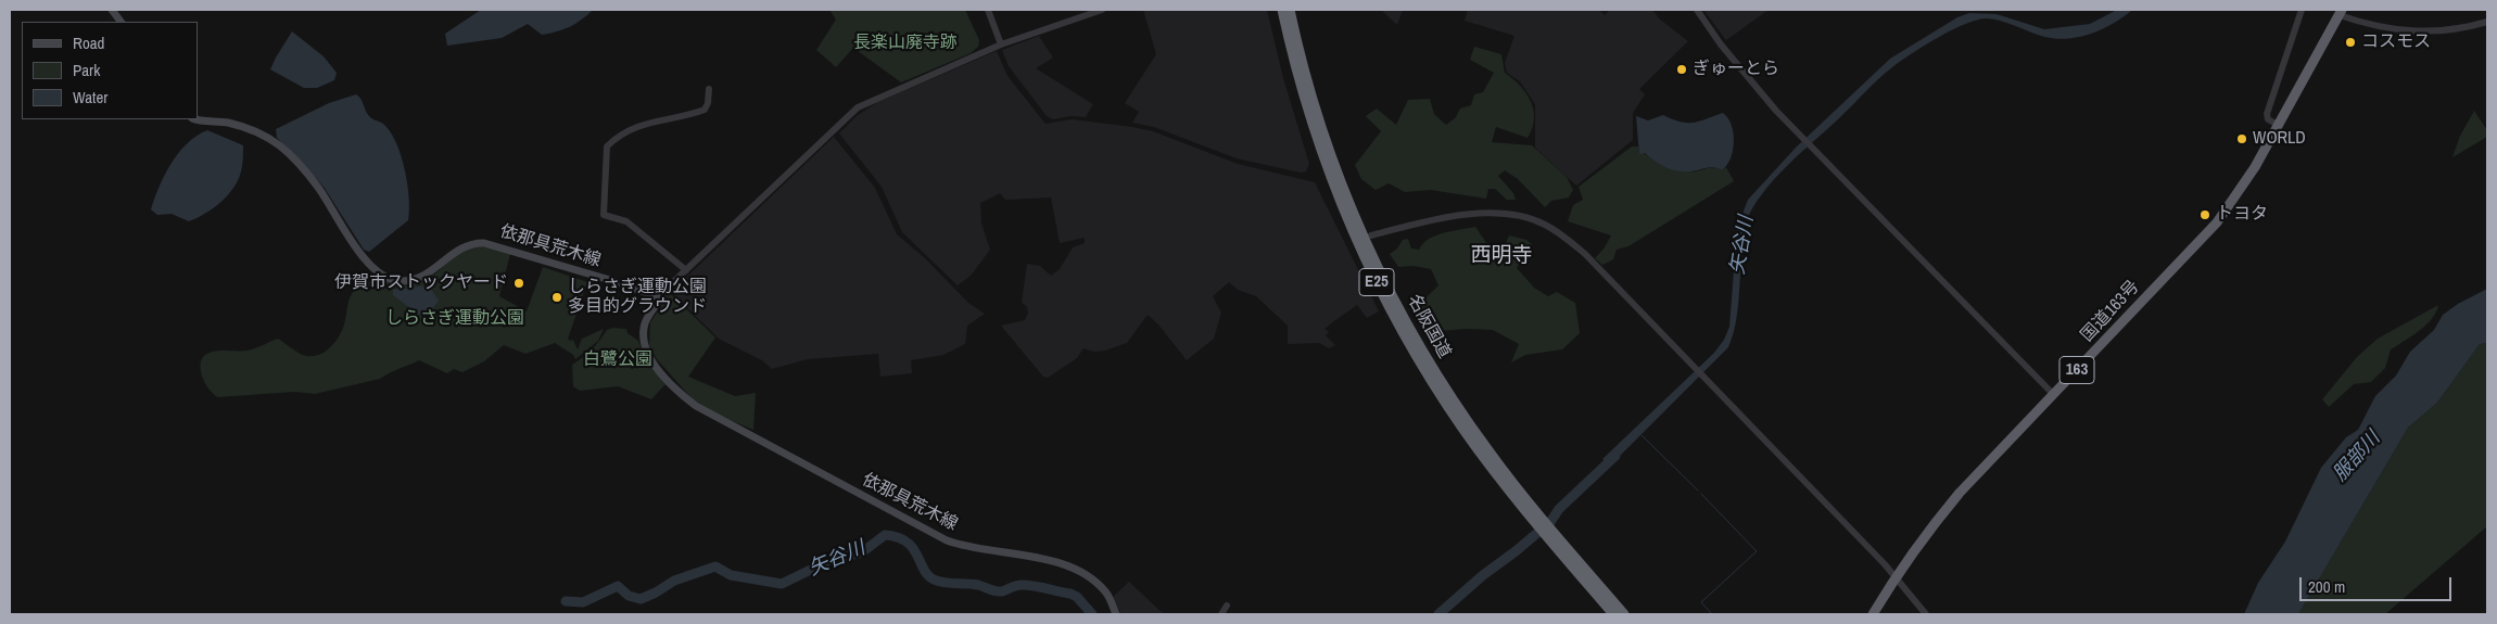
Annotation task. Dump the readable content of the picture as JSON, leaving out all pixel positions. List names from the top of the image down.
{
  "streets": {
    "highway": [
      "E25",
      "国道163号",
      "名阪国道",
      "163"
    ],
    "main road": ["依那具荒木線"]
  },
  "districts": ["西明寺"],
  "water": ["矢谷川", "服部川"],
  "parks": ["長楽山廃寺跡", "しらさぎ運動公園", "白鷺公園"],
  "places": [
    "コスモス",
    "ぎゅーとら",
    "WORLD",
    "トヨタ",
    "伊賀市ストックヤード",
    "しらさぎ運動公園 多目的グラウンド"
  ],
  "legend": ["Road", "Park", "Water"],
  "scale_bar": "200 m"
}
